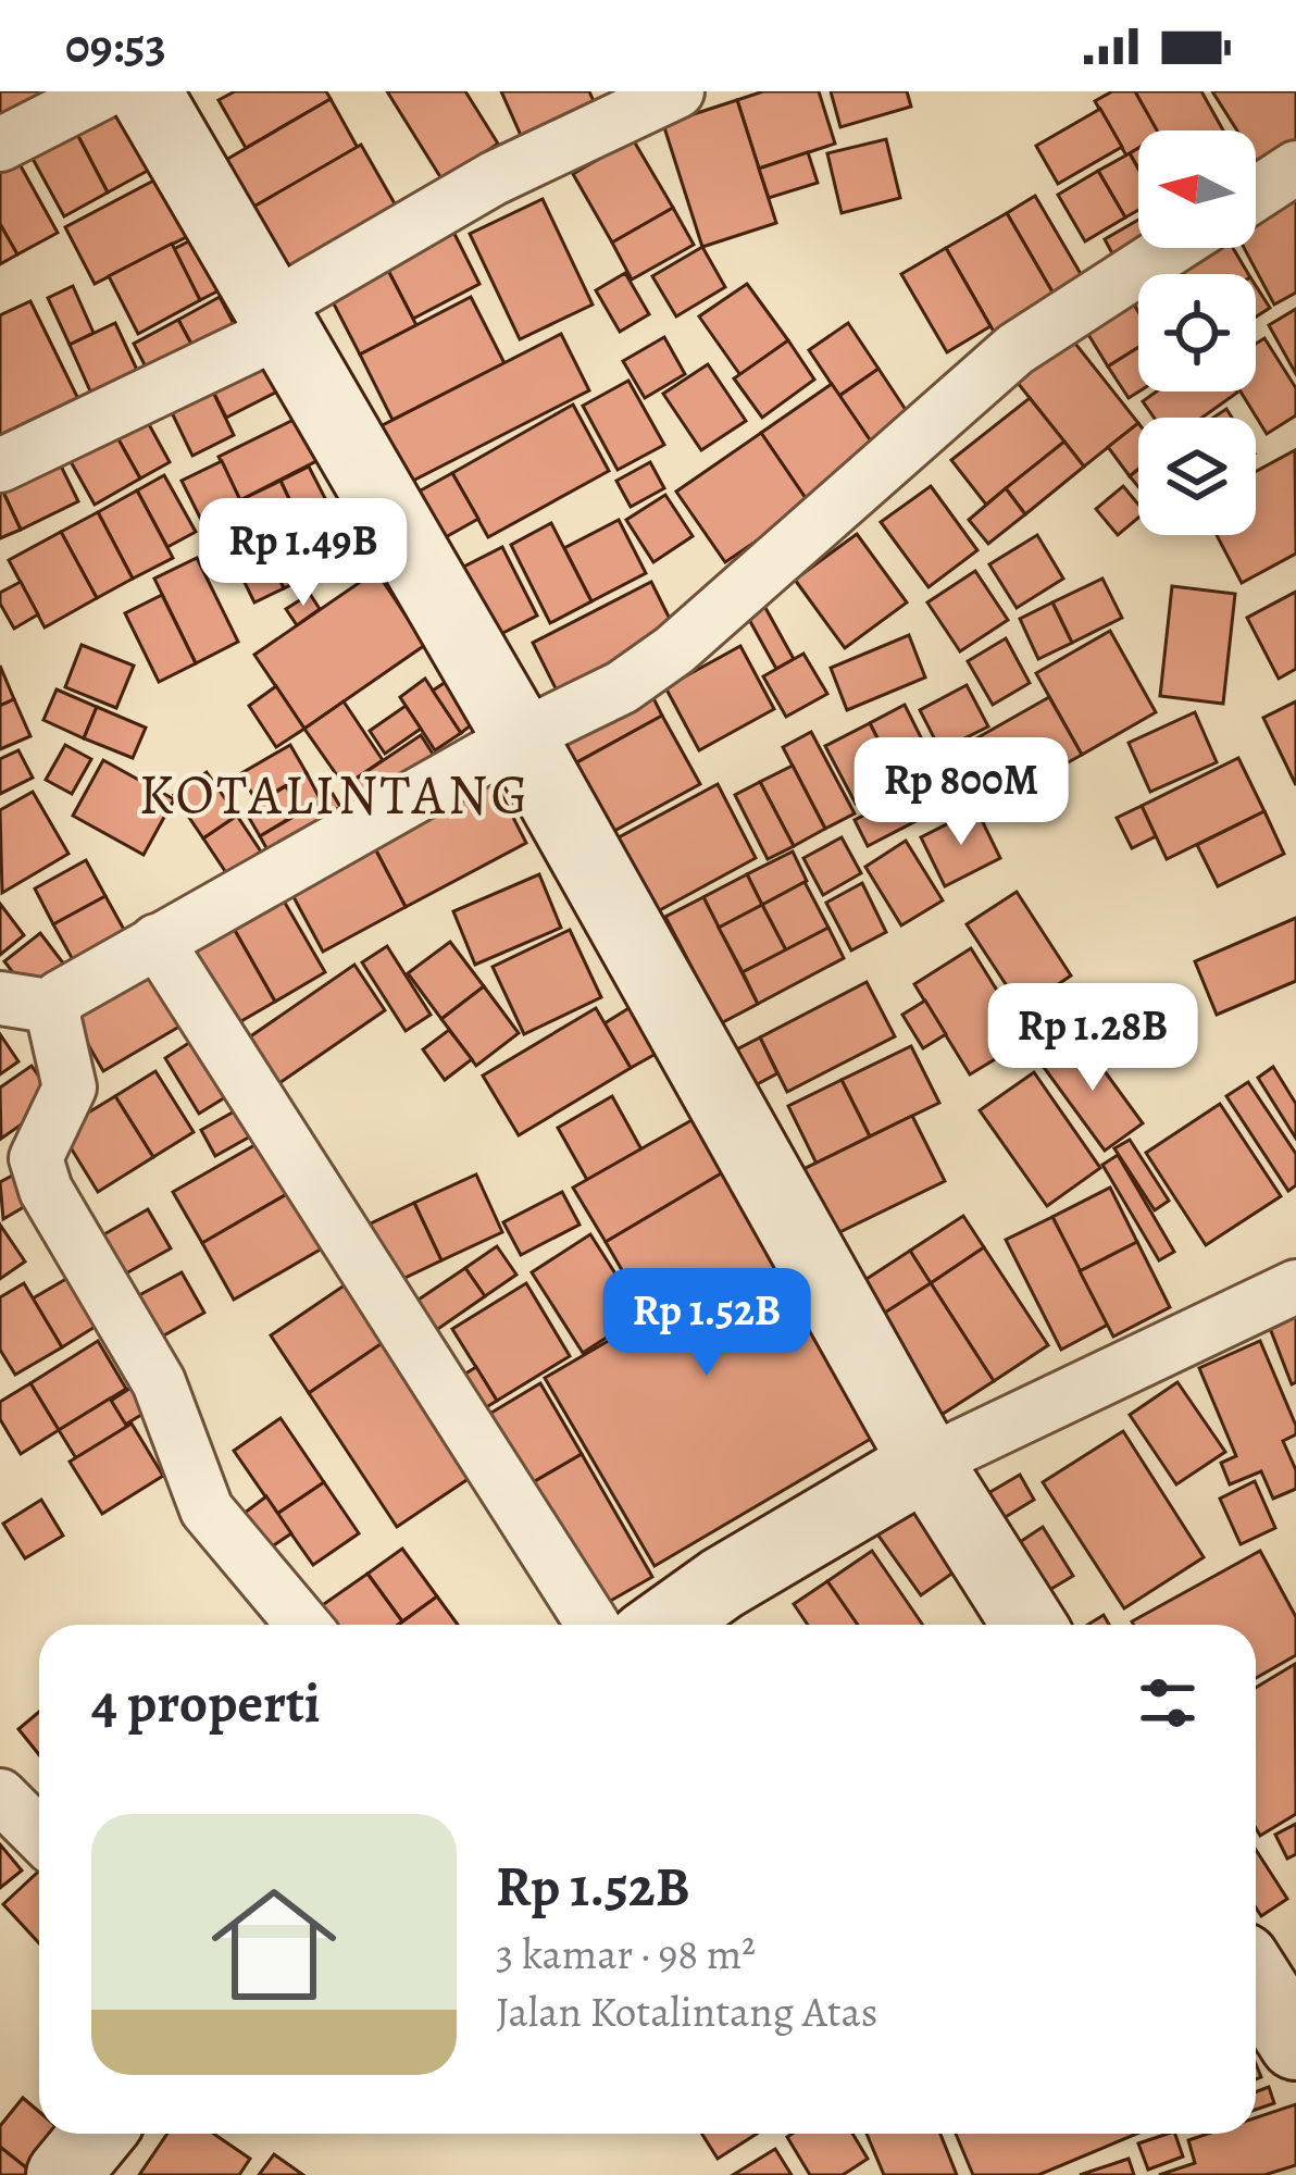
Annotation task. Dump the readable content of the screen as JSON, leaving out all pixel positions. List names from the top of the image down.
{
  "districts": ["KOTALINTANG"],
  "north": "left",
  "page": {
    "status": "09:53",
    "price": [
      "Rp 1.49B",
      "Rp 800M",
      "Rp 1.28B",
      "Rp 1.52B"
    ],
    "heading": "4 properti",
    "list": [
      {
        "name": "Rp 1.52B",
        "note": "3 kamar · 98 m² · Jalan Kotalintang Atas"
      }
    ]
  }
}
